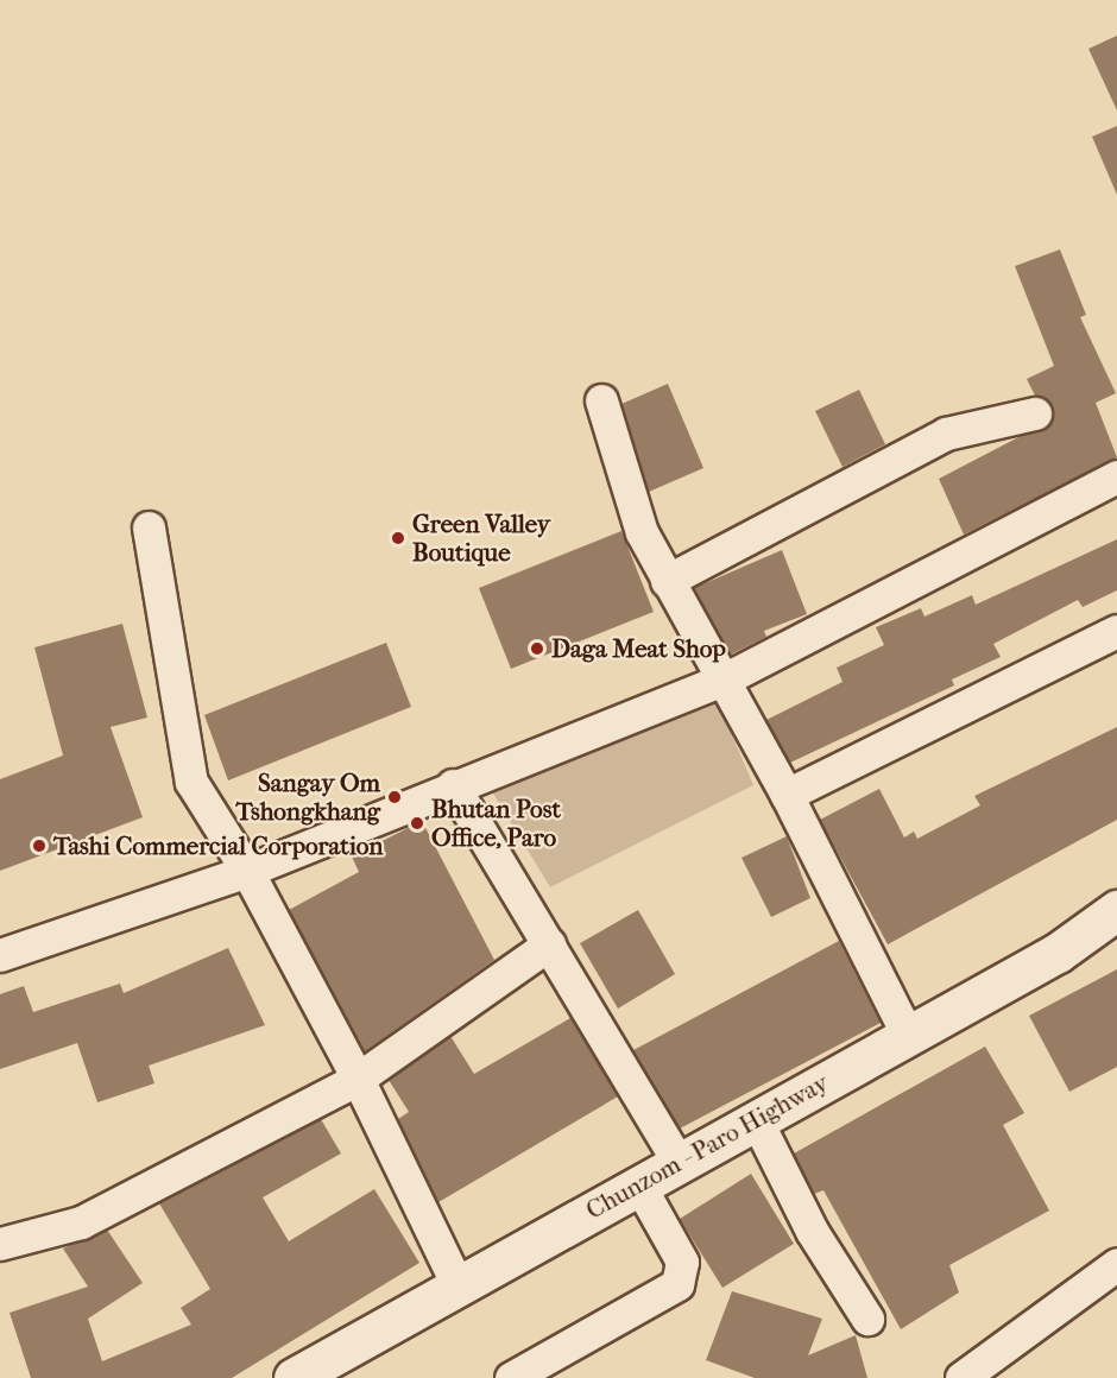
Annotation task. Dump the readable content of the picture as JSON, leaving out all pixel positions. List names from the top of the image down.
{
  "streets": {
    "street": ["Chunzom - Paro Highway"]
  },
  "places": [
    "Green Valley Boutique",
    "Daga Meat Shop",
    "Sangay Om Tshongkhang",
    "Bhutan Post Office, Paro",
    "Tashi Commercial Corporation"
  ]
}
